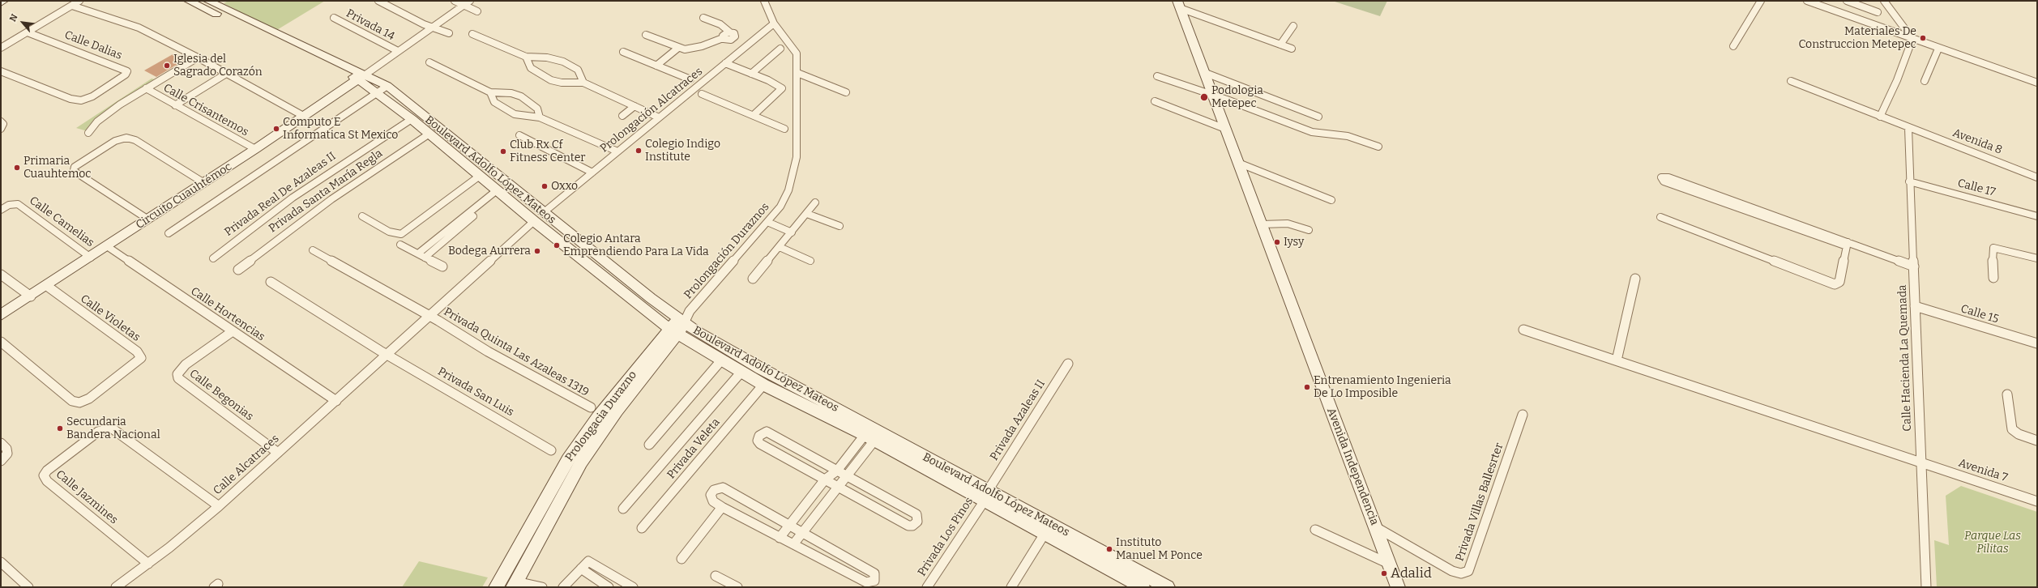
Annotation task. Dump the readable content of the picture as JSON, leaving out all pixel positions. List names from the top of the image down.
{
  "streets": {
    "street": [
      "Privada 14",
      "Calle Dalias",
      "Calle Crisantemos",
      "Prolongación Alcatraces",
      "Avenida 8",
      "Boulevard Adolfo López Mateos",
      "Calle 17",
      "Privada Santa María Regla",
      "Privada Real De Azaleas II",
      "Circuito Cuauhtémoc",
      "Calle Camelias",
      "Prolongación Duraznos",
      "Calle Hortencias",
      "Calle 15",
      "Calle Violetas",
      "Privada Quinta Las Azaleas 1319",
      "Calle Hacienda La Quemada",
      "Privada San Luis",
      "Calle Begonias",
      "Prolongacia Durazno",
      "Privada Azaleas II",
      "Privada Veleta",
      "Calle Alcatraces",
      "Avenida Independencia",
      "Avenida 7",
      "Calle Jazmines",
      "Privada Villas Ballesrter",
      "Privada Los Pinos"
    ]
  },
  "crossings": [
    ["Calle Crisantemos", "Circuito Cuauhtémoc"],
    ["Prolongación Alcatraces", "Boulevard Adolfo López Mateos"],
    ["Prolongación Alcatraces", "Prolongación Duraznos"],
    ["Avenida 8", "Calle Hacienda La Quemada"],
    ["Boulevard Adolfo López Mateos", "Privada Santa María Regla"],
    ["Boulevard Adolfo López Mateos", "Privada Real De Azaleas II"],
    ["Boulevard Adolfo López Mateos", "Circuito Cuauhtémoc"],
    ["Boulevard Adolfo López Mateos", "Prolongación Duraznos"],
    ["Boulevard Adolfo López Mateos", "Prolongacia Durazno"],
    ["Boulevard Adolfo López Mateos", "Privada Azaleas II"],
    ["Boulevard Adolfo López Mateos", "Privada Veleta"],
    ["Boulevard Adolfo López Mateos", "Calle Alcatraces"],
    ["Boulevard Adolfo López Mateos", "Privada Los Pinos"],
    ["Calle 17", "Calle Hacienda La Quemada"],
    ["Circuito Cuauhtémoc", "Calle Camelias"],
    ["Circuito Cuauhtémoc", "Calle Hortencias"],
    ["Circuito Cuauhtémoc", "Calle Violetas"],
    ["Prolongación Duraznos", "Prolongacia Durazno"],
    ["Calle Hortencias", "Calle Begonias"],
    ["Calle Hortencias", "Calle Alcatraces"],
    ["Calle 15", "Calle Hacienda La Quemada"],
    ["Privada Quinta Las Azaleas 1319", "Calle Alcatraces"],
    ["Calle Hacienda La Quemada", "Avenida 7"],
    ["Privada San Luis", "Calle Alcatraces"],
    ["Calle Begonias", "Calle Alcatraces"],
    ["Privada Azaleas II", "Privada Los Pinos"],
    ["Calle Alcatraces", "Calle Jazmines"],
    ["Avenida Independencia", "Privada Villas Ballesrter"]
  ],
  "parks": ["Parque Las Pilitas"],
  "places": [
    "Materiales De Construccion Metepec",
    "Iglesia del Sagrado Corazón",
    "Podologia Metepec",
    "Computo E Informatica St Mexico",
    "Colegio Indigo Institute",
    "Club Rx Cf Fitness Center",
    "Primaria Cuauhtemoc",
    "Oxxo",
    "Iysy",
    "Colegio Antara Emprendiendo Para La Vida",
    "Bodega Aurrera",
    "Entrenamiento Ingenieria De Lo Imposible",
    "Secundaria Bandera Nacional",
    "Instituto Manuel M Ponce",
    "Adalid"
  ],
  "north": "top left"
}
